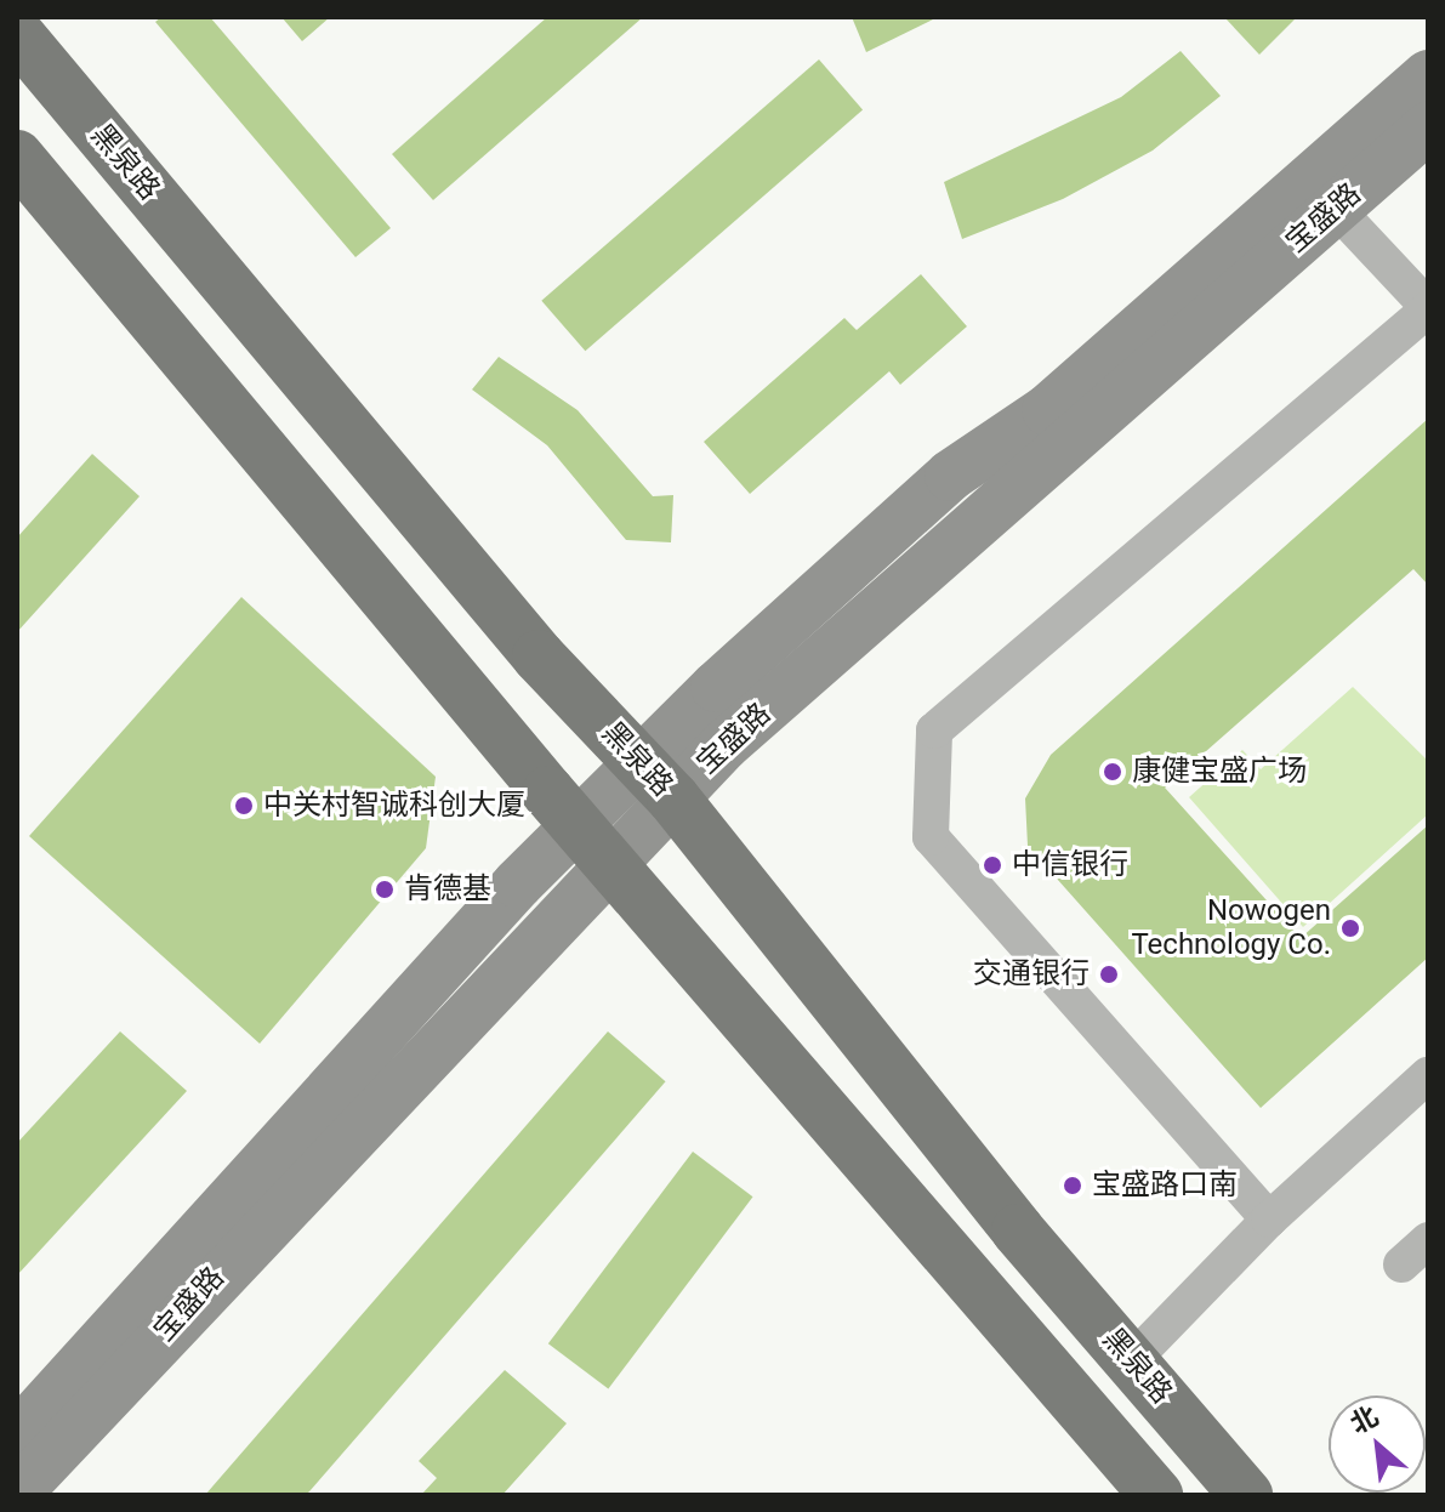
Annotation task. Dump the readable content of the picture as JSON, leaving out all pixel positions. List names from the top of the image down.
{
  "streets": {
    "main road": ["黑泉路"],
    "street": ["宝盛路"]
  },
  "crossings": [
    ["黑泉路", "宝盛路"]
  ],
  "places": [
    "康健宝盛广场",
    "中关村智诚科创大厦",
    "中信银行",
    "肯德基",
    "Nowogen Technology Co.",
    "交通银行",
    "宝盛路口南"
  ],
  "north": "top left"
}
